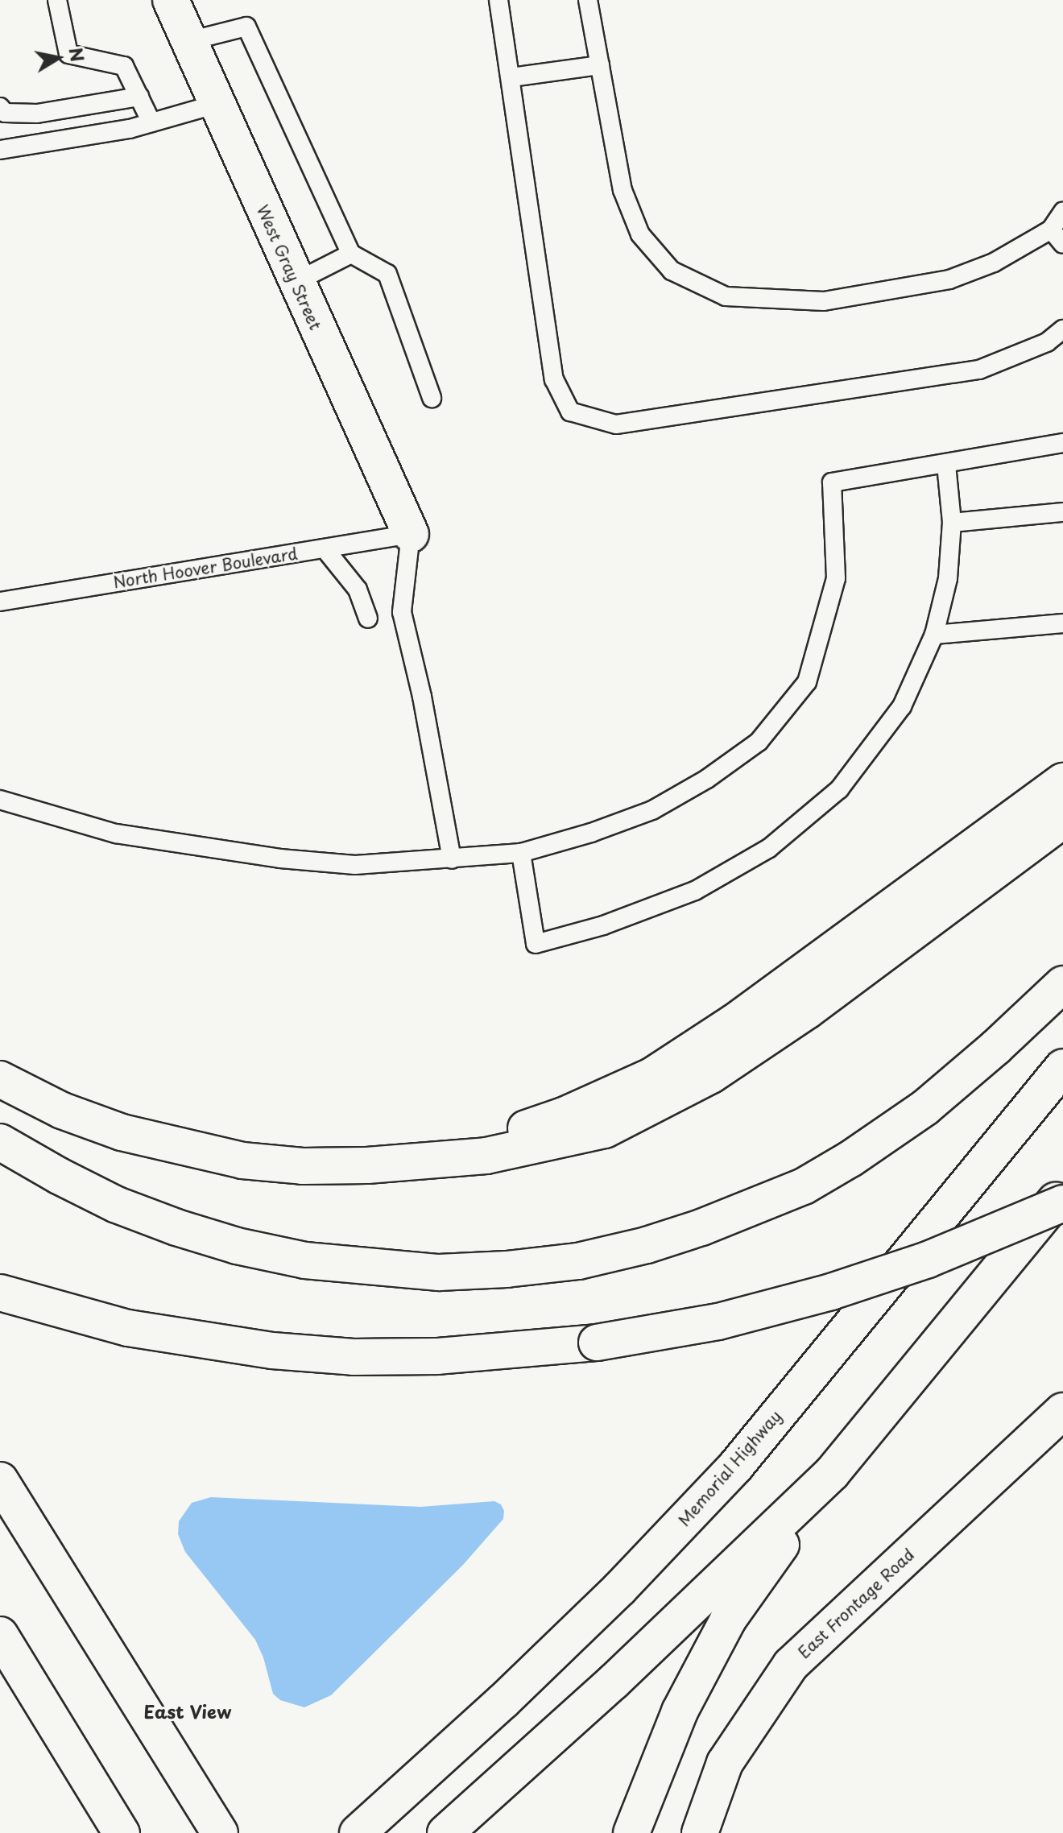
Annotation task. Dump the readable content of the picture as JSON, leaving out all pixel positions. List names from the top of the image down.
{
  "streets": {
    "main road": ["West Gray Street", "Memorial Highway", "East Frontage Road"],
    "lane": ["North Hoover Boulevard"]
  },
  "crossings": [
    ["West Gray Street", "North Hoover Boulevard"]
  ],
  "districts": ["East View"],
  "north": "right"
}
